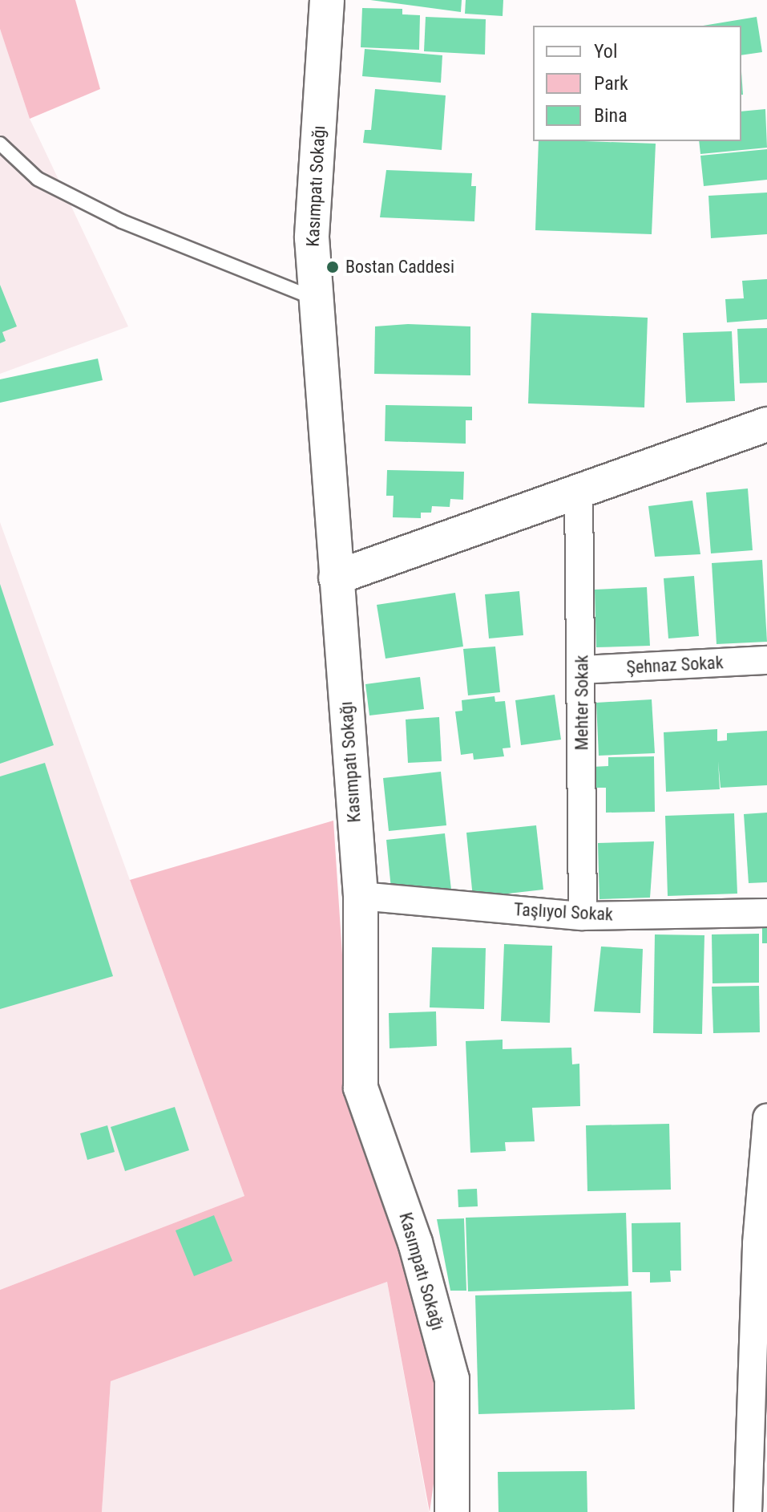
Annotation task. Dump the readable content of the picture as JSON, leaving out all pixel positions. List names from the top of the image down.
{
  "streets": {
    "street": [
      "Kasımpatı Sokağı",
      "Şehnaz Sokak",
      "Mehter Sokak",
      "Taşlıyol Sokak"
    ]
  },
  "crossings": [
    ["Kasımpatı Sokağı", "Taşlıyol Sokak"],
    ["Şehnaz Sokak", "Mehter Sokak"],
    ["Mehter Sokak", "Taşlıyol Sokak"]
  ],
  "places": ["Bostan Caddesi"],
  "legend": ["Yol", "Park", "Bina"]
}
